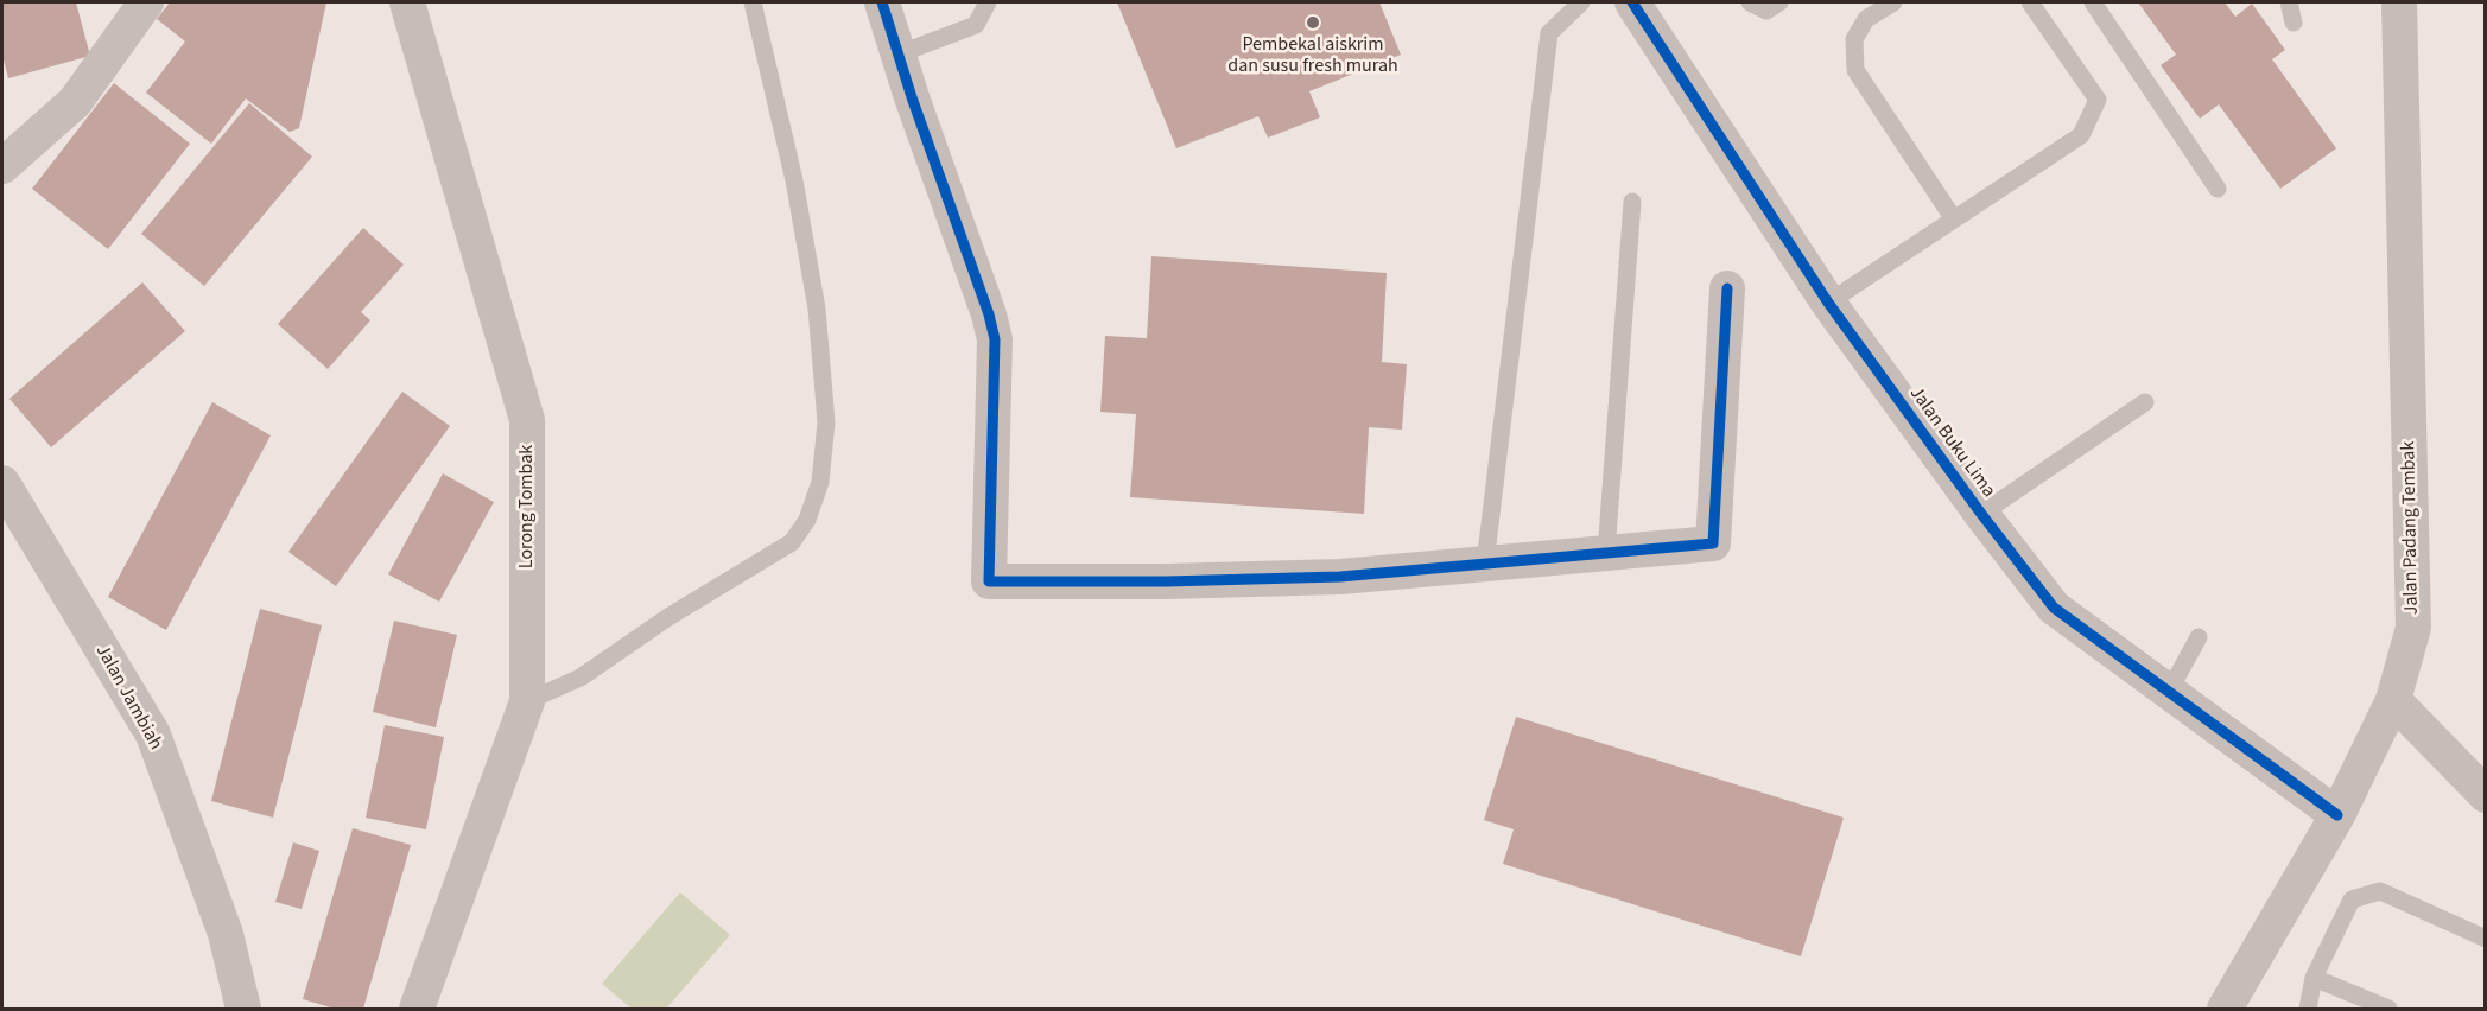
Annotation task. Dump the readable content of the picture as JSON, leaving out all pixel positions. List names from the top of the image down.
{
  "streets": {
    "street": [
      "Jalan Buku Lima",
      "Lorong Tombak",
      "Jalan Padang Tembak",
      "Jalan Jambiah"
    ]
  },
  "crossings": [
    ["Jalan Buku Lima", "Jalan Padang Tembak"]
  ],
  "places": ["Pembekal aiskrim dan susu fresh murah"]
}
